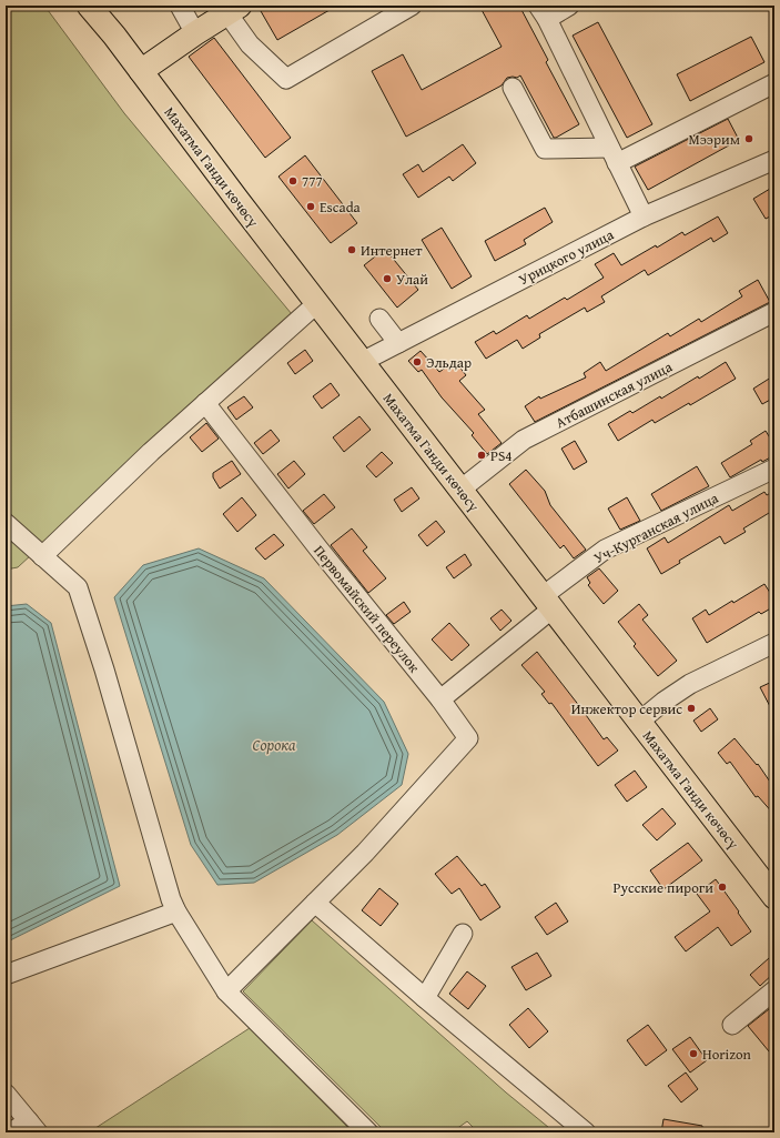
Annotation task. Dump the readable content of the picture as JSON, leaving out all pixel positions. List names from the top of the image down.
{
  "streets": {
    "main road": ["Махатма Ганди көчөсү"],
    "street": [
      "Урицкого улица",
      "Атбашинская улица",
      "Уч-Курганская улица",
      "Первомайский переулок"
    ]
  },
  "crossings": [
    ["Махатма Ганди көчөсү", "Урицкого улица"],
    ["Махатма Ганди көчөсү", "Атбашинская улица"],
    ["Махатма Ганди көчөсү", "Уч-Курганская улица"]
  ],
  "water": ["Сорока"],
  "places": [
    "Мээрим",
    "777",
    "Escada",
    "Интернет",
    "Улай",
    "Эльдар",
    "PS4",
    "Инжектор сервис",
    "Русские пироги",
    "Horizon"
  ]
}
